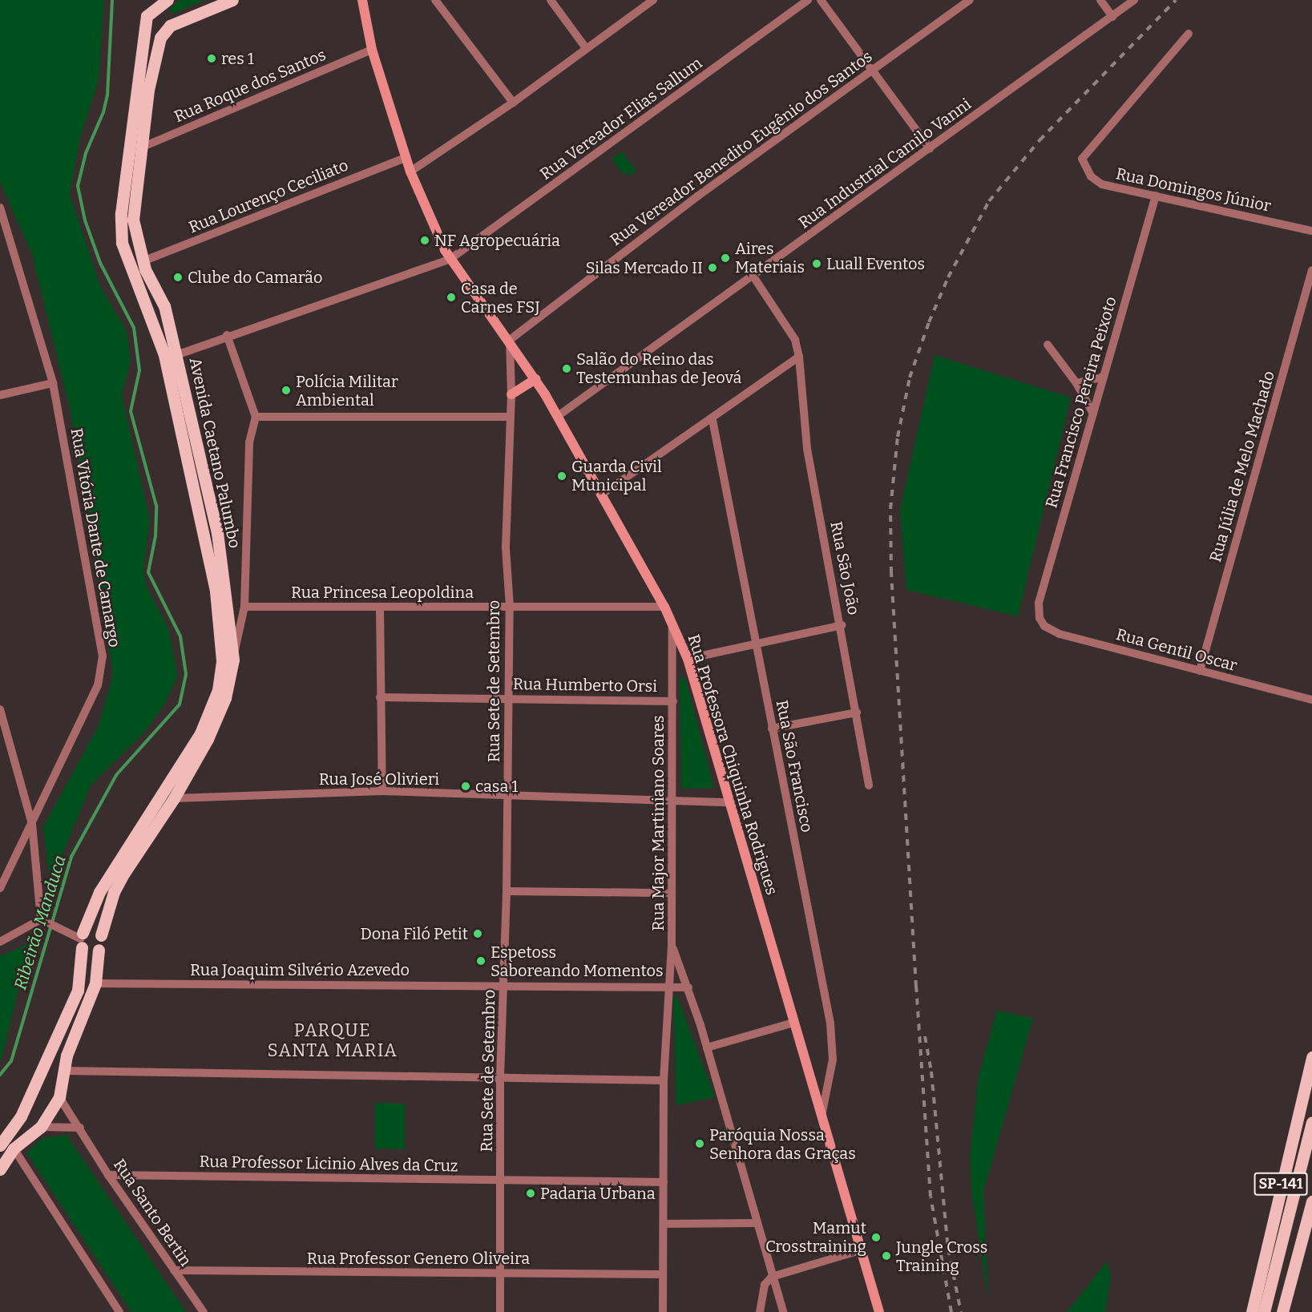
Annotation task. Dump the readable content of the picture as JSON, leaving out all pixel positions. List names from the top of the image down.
{
  "streets": {
    "main road": ["Avenida Caetano Palumbo", "Rua Professora Chiquinha Rodrigues", "SP-141"],
    "street": [
      "Rua Roque dos Santos",
      "Rua Vereador Elias Sallum",
      "Rua Vereador Benedito Eugênio dos Santos",
      "Rua Industrial Camilo Vanni",
      "Rua Domingos Júnior",
      "Rua Lourenço Ceciliato",
      "Rua Francisco Pereira Peixoto",
      "Rua Júlia de Melo Machado",
      "Rua Vitória Dante de Camargo",
      "Rua São João",
      "Rua Princesa Leopoldina",
      "Rua Gentil Oscar",
      "Rua Sete de Setembro",
      "Rua Humberto Orsi",
      "Rua São Francisco",
      "Rua José Olivieri",
      "Rua Major Martiniano Soares",
      "Rua Joaquim Silvério Azevedo",
      "Rua Professor Licinio Alves da Cruz",
      "Rua Santo Bertin",
      "Rua Professor Genero Oliveira"
    ]
  },
  "crossings": [
    ["Rua Roque dos Santos", "Avenida Caetano Palumbo"],
    ["Rua Roque dos Santos", "Rua Professora Chiquinha Rodrigues"],
    ["Rua Vereador Elias Sallum", "Avenida Caetano Palumbo"],
    ["Rua Vereador Elias Sallum", "Rua Professora Chiquinha Rodrigues"],
    ["Rua Vereador Benedito Eugênio dos Santos", "Rua Sete de Setembro"],
    ["Rua Vereador Benedito Eugênio dos Santos", "Rua Professora Chiquinha Rodrigues"],
    ["Rua Industrial Camilo Vanni", "Rua São João"],
    ["Rua Industrial Camilo Vanni", "Rua Professora Chiquinha Rodrigues"],
    ["Rua Domingos Júnior", "Rua Francisco Pereira Peixoto"],
    ["Rua Lourenço Ceciliato", "Avenida Caetano Palumbo"],
    ["Rua Lourenço Ceciliato", "Rua Professora Chiquinha Rodrigues"],
    ["Rua Francisco Pereira Peixoto", "Rua Gentil Oscar"],
    ["Avenida Caetano Palumbo", "Rua José Olivieri"],
    ["Rua Júlia de Melo Machado", "Rua Gentil Oscar"],
    ["Rua Princesa Leopoldina", "Rua Sete de Setembro"],
    ["Rua Princesa Leopoldina", "Rua Professora Chiquinha Rodrigues"],
    ["Rua Sete de Setembro", "Rua Humberto Orsi"],
    ["Rua Sete de Setembro", "Rua Professora Chiquinha Rodrigues"],
    ["Rua Sete de Setembro", "Rua José Olivieri"],
    ["Rua Sete de Setembro", "Rua Joaquim Silvério Azevedo"],
    ["Rua Sete de Setembro", "Rua Professor Licinio Alves da Cruz"],
    ["Rua Sete de Setembro", "Rua Professor Genero Oliveira"],
    ["Rua Humberto Orsi", "Rua Major Martiniano Soares"],
    ["Rua Professora Chiquinha Rodrigues", "Rua São Francisco"],
    ["Rua Professora Chiquinha Rodrigues", "Rua José Olivieri"],
    ["Rua Professora Chiquinha Rodrigues", "Rua Major Martiniano Soares"],
    ["Rua José Olivieri", "Rua Major Martiniano Soares"],
    ["Rua Major Martiniano Soares", "Rua Joaquim Silvério Azevedo"],
    ["Rua Major Martiniano Soares", "Rua Professor Licinio Alves da Cruz"],
    ["Rua Major Martiniano Soares", "Rua Professor Genero Oliveira"],
    ["Rua Professor Licinio Alves da Cruz", "Rua Santo Bertin"],
    ["Rua Santo Bertin", "Rua Professor Genero Oliveira"]
  ],
  "districts": ["PARQUE SANTA MARIA"],
  "water": ["Ribeirão Manduca"],
  "places": [
    "res 1",
    "NF Agropecuária",
    "Aires Materiais",
    "Luall Eventos",
    "Silas Mercado II",
    "Clube do Camarão",
    "Casa de Carnes FSJ",
    "Salão do Reino das Testemunhas de Jeová",
    "Polícia Militar Ambiental",
    "Guarda Civil Municipal",
    "casa 1",
    "Dona Filó Petit",
    "Espetoss Saboreando Momentos",
    "Paróquia Nossa Senhora das Graças",
    "Padaria Urbana",
    "Mamut Crosstraining",
    "Jungle Cross Training"
  ]
}
